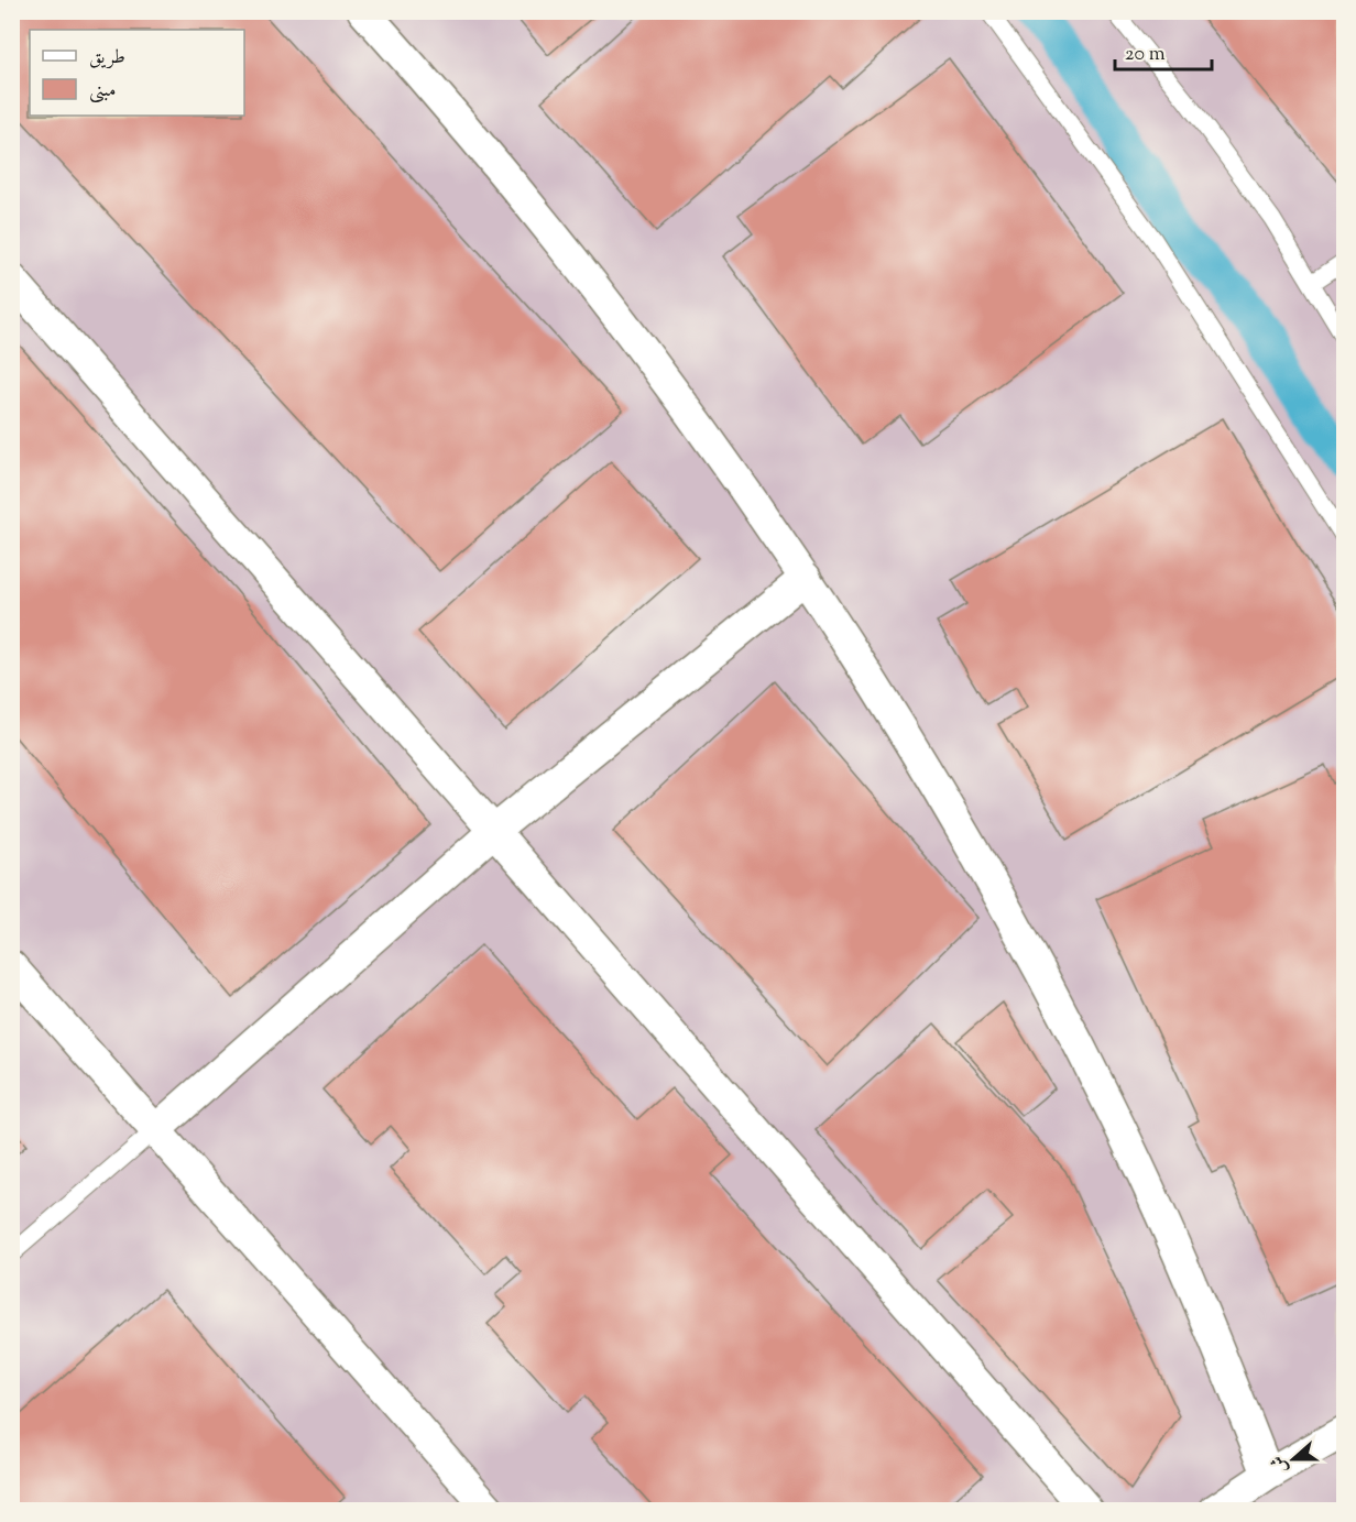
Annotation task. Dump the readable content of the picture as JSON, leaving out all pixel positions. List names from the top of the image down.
{
  "legend": ["طريق", "مبنى"],
  "scale_bar": "20 m",
  "north": "left"
}
